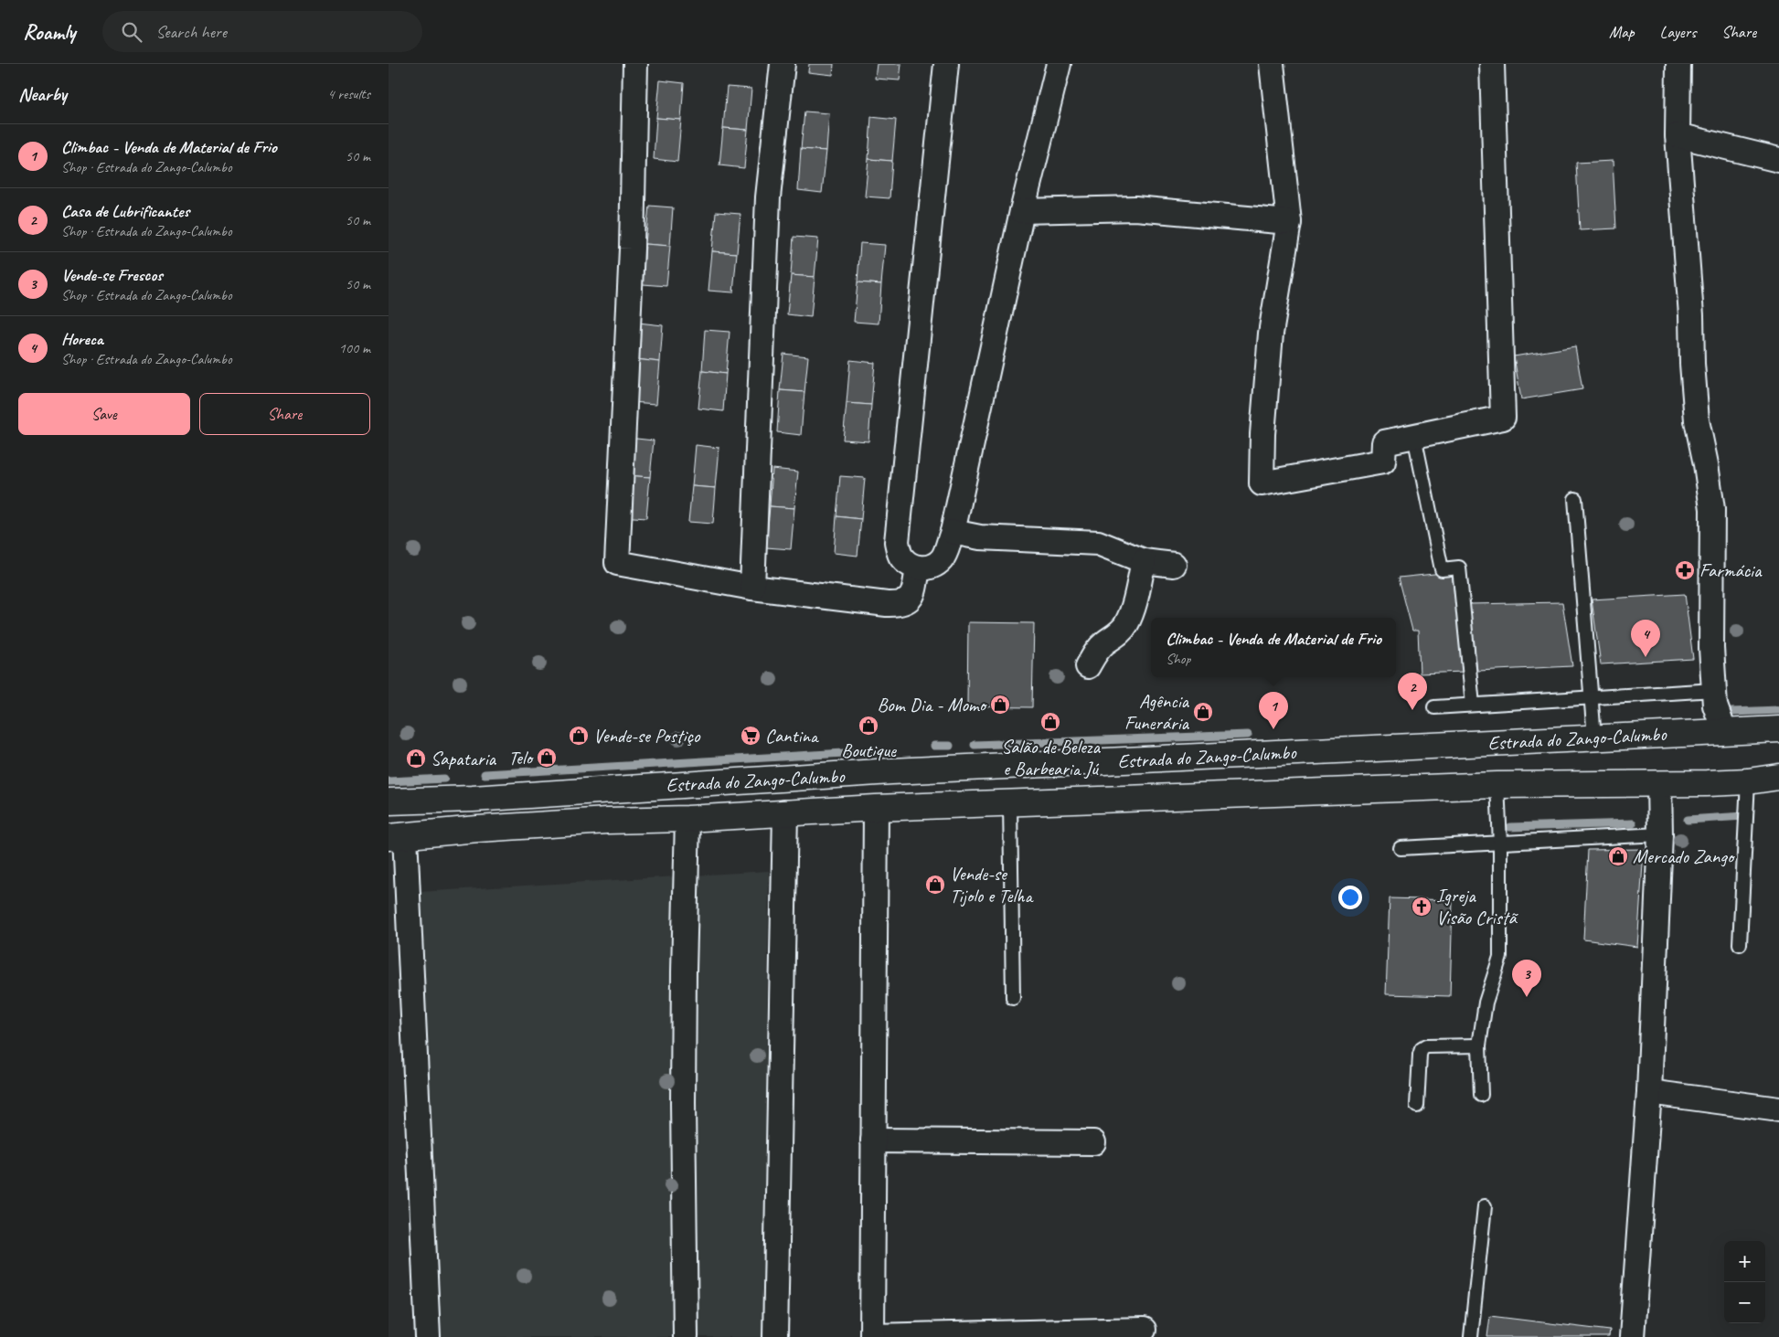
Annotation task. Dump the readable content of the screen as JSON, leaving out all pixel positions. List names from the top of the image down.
{
  "streets": {
    "main road": ["Estrada do Zango-Calumbo"]
  },
  "places": {
    "pharmacy": ["Farmácia"],
    "shop": [
      "Bom Dia - Momo",
      "Agência Funerária",
      "Salão de Beleza e Barbearia Jú",
      "Boutique",
      "Vende-se Postiço",
      "Telo",
      "Sapataria",
      "Mercado Zango",
      "Vende-se Tijolo e Telha"
    ],
    "supermarket": ["Cantina"],
    "church": ["Igreja Visão Cristã"]
  },
  "page": {
    "header": "Roamly",
    "search": "Search here",
    "nav": ["Map", "Layers", "Share"],
    "heading": ["Nearby", "4 results"],
    "list": [
      {
        "mark": "1",
        "name": "Climbac - Venda de Material de Frio",
        "note": "Shop · Estrada do Zango-Calumbo",
        "value": "50 m"
      },
      {
        "mark": "2",
        "name": "Casa de Lubrificantes",
        "note": "Shop · Estrada do Zango-Calumbo",
        "value": "50 m"
      },
      {
        "mark": "3",
        "name": "Vende-se Frescos",
        "note": "Shop · Estrada do Zango-Calumbo",
        "value": "50 m"
      },
      {
        "mark": "4",
        "name": "Horeca",
        "note": "Shop · Estrada do Zango-Calumbo",
        "value": "100 m"
      }
    ],
    "buttons": ["Save", "Share"],
    "popup": ["Climbac - Venda de Material de Frio", "Shop"],
    "pins": [
      "4",
      "2",
      "1",
      "3"
    ],
    "map_buttons": ["+", "−"]
  }
}
